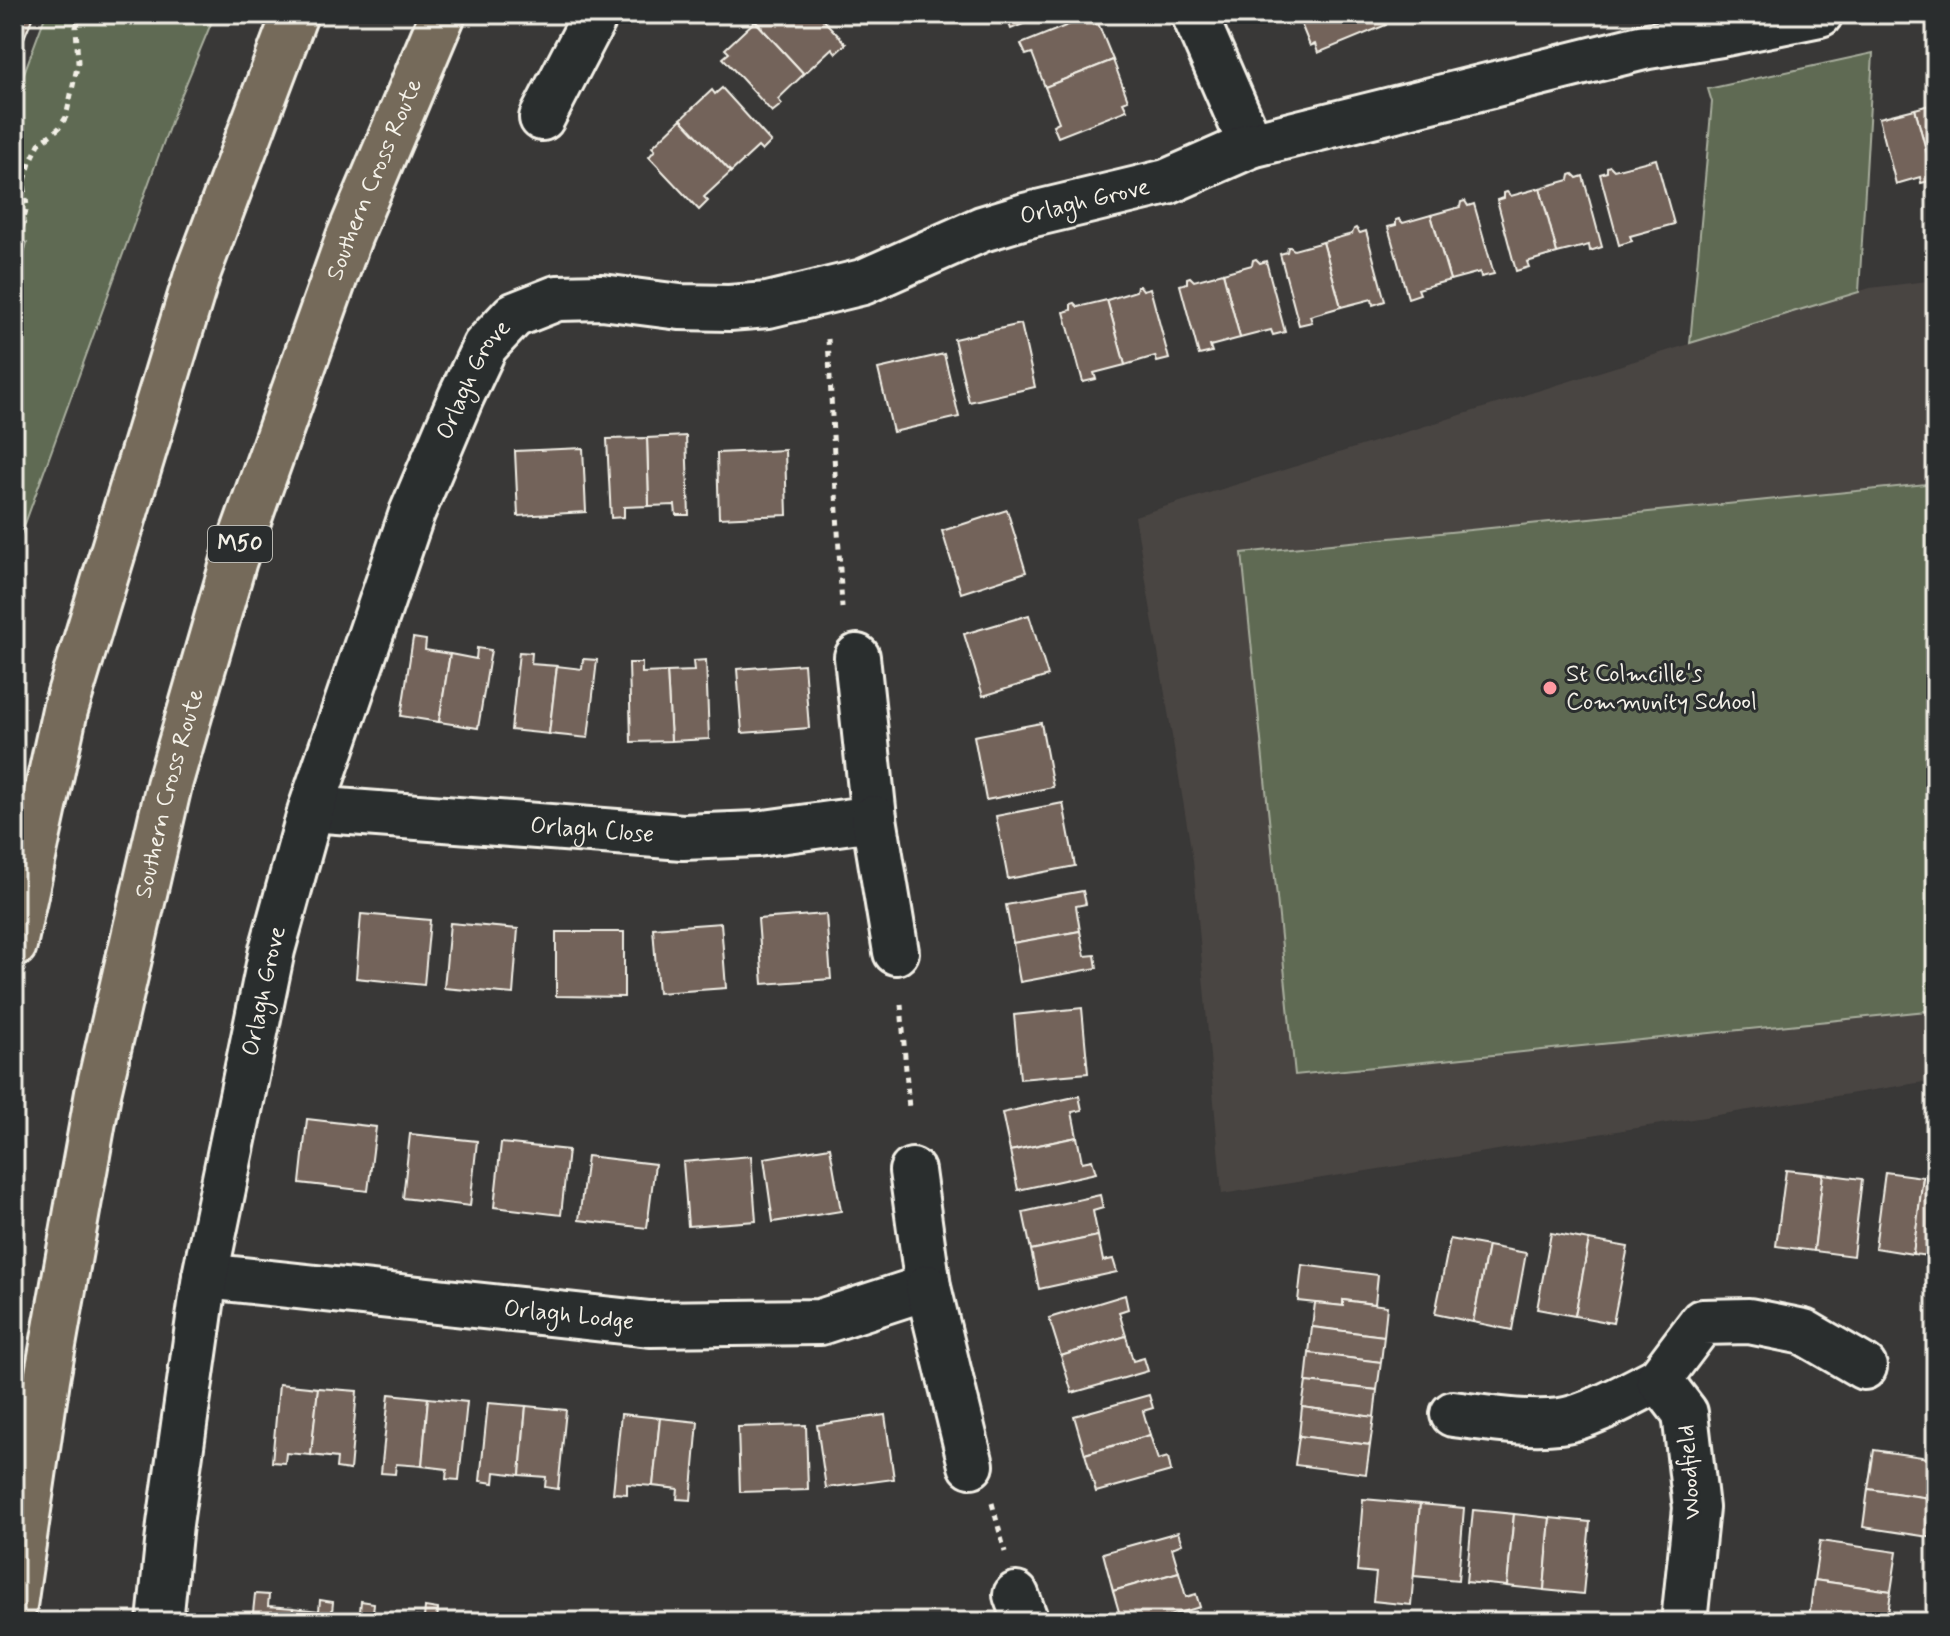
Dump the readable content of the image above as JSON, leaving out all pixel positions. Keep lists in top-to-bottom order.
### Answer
{
  "streets": {
    "highway": ["Southern Cross Route", "M50"],
    "street": [
      "Orlagh Grove",
      "Orlagh Close",
      "Orlagh Lodge",
      "Woodfield"
    ]
  },
  "crossings": [
    ["Orlagh Grove", "Orlagh Close"],
    ["Orlagh Grove", "Orlagh Lodge"]
  ],
  "places": ["St Colmcille's Community School"]
}
